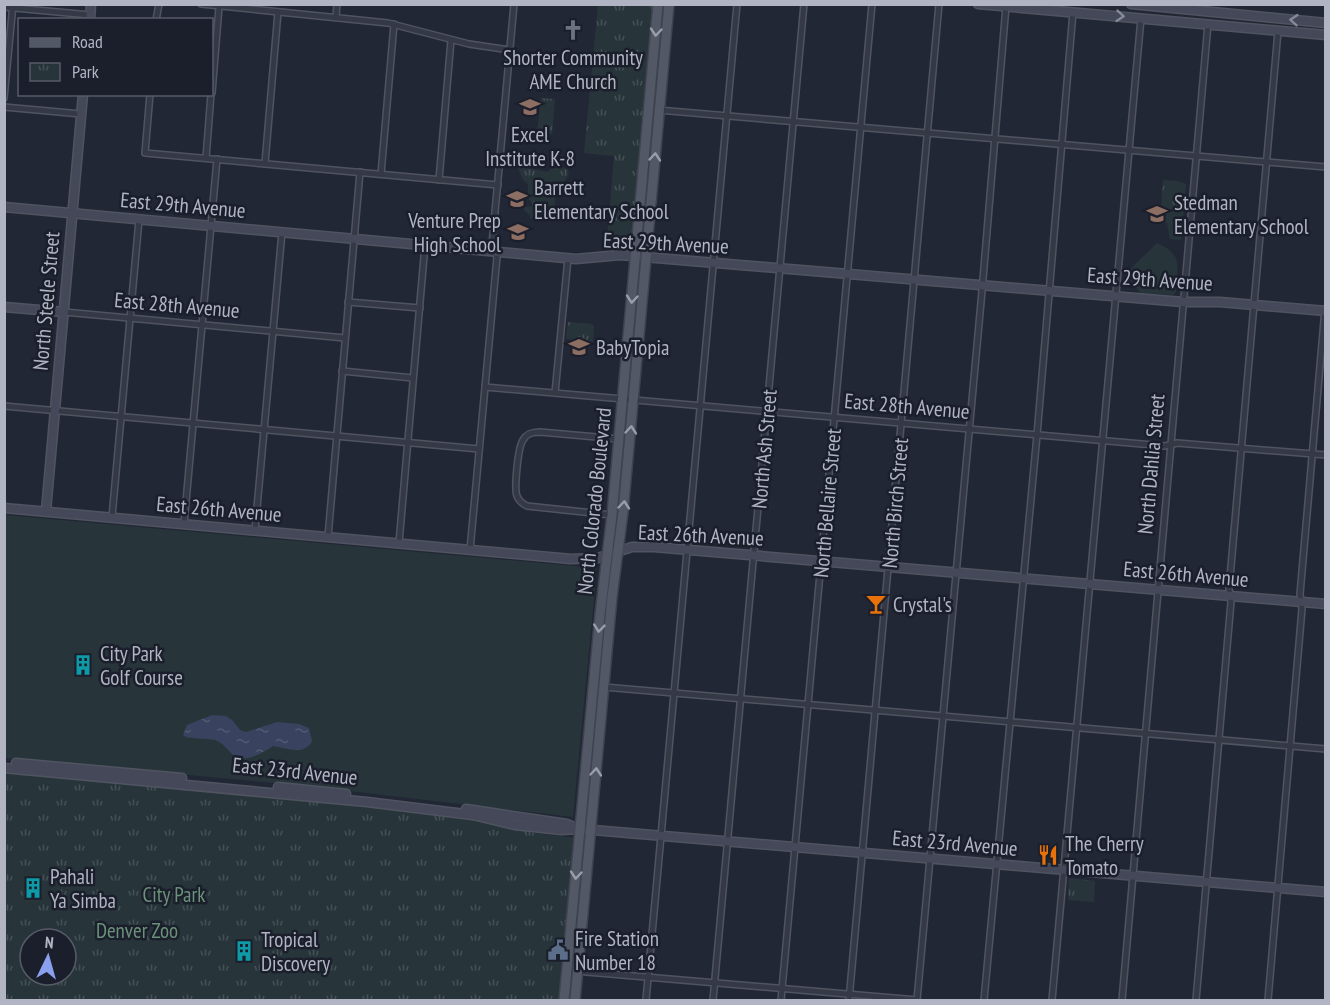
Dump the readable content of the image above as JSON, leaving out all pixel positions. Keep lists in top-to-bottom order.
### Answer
{
  "streets": {
    "main road": ["North Colorado Boulevard"],
    "street": [
      "East 29th Avenue",
      "North Steele Street",
      "East 28th Avenue",
      "North Ash Street",
      "North Dahlia Street",
      "North Bellaire Street",
      "North Birch Street",
      "East 26th Avenue",
      "East 23rd Avenue"
    ]
  },
  "crossings": [
    ["East 29th Avenue", "North Steele Street"],
    ["East 29th Avenue", "North Ash Street"],
    ["East 29th Avenue", "North Dahlia Street"],
    ["East 29th Avenue", "North Colorado Boulevard"],
    ["East 29th Avenue", "North Bellaire Street"],
    ["East 29th Avenue", "North Birch Street"],
    ["North Steele Street", "East 28th Avenue"],
    ["North Steele Street", "East 26th Avenue"],
    ["East 28th Avenue", "North Ash Street"],
    ["East 28th Avenue", "North Dahlia Street"],
    ["East 28th Avenue", "North Colorado Boulevard"],
    ["East 28th Avenue", "North Bellaire Street"],
    ["East 28th Avenue", "North Birch Street"],
    ["North Ash Street", "East 26th Avenue"],
    ["North Ash Street", "East 23rd Avenue"],
    ["North Dahlia Street", "East 26th Avenue"],
    ["North Dahlia Street", "East 23rd Avenue"],
    ["North Colorado Boulevard", "East 26th Avenue"],
    ["North Colorado Boulevard", "East 23rd Avenue"],
    ["North Bellaire Street", "East 26th Avenue"],
    ["North Bellaire Street", "East 23rd Avenue"],
    ["North Birch Street", "East 26th Avenue"],
    ["North Birch Street", "East 23rd Avenue"]
  ],
  "parks": ["City Park", "Denver Zoo"],
  "places": {
    "church": ["Shorter Community AME Church"],
    "school or university": [
      "Excel Institute K-8",
      "Barrett Elementary School",
      "Stedman Elementary School",
      "Venture Prep High School",
      "BabyTopia"
    ],
    "bar": ["Crystal's"],
    "building": ["City Park Golf Course", "Pahali Ya Simba", "Tropical Discovery"],
    "restaurant": ["The Cherry Tomato"],
    "public building": ["Fire Station Number 18"]
  },
  "legend": ["Road", "Park"],
  "north": "top"
}
